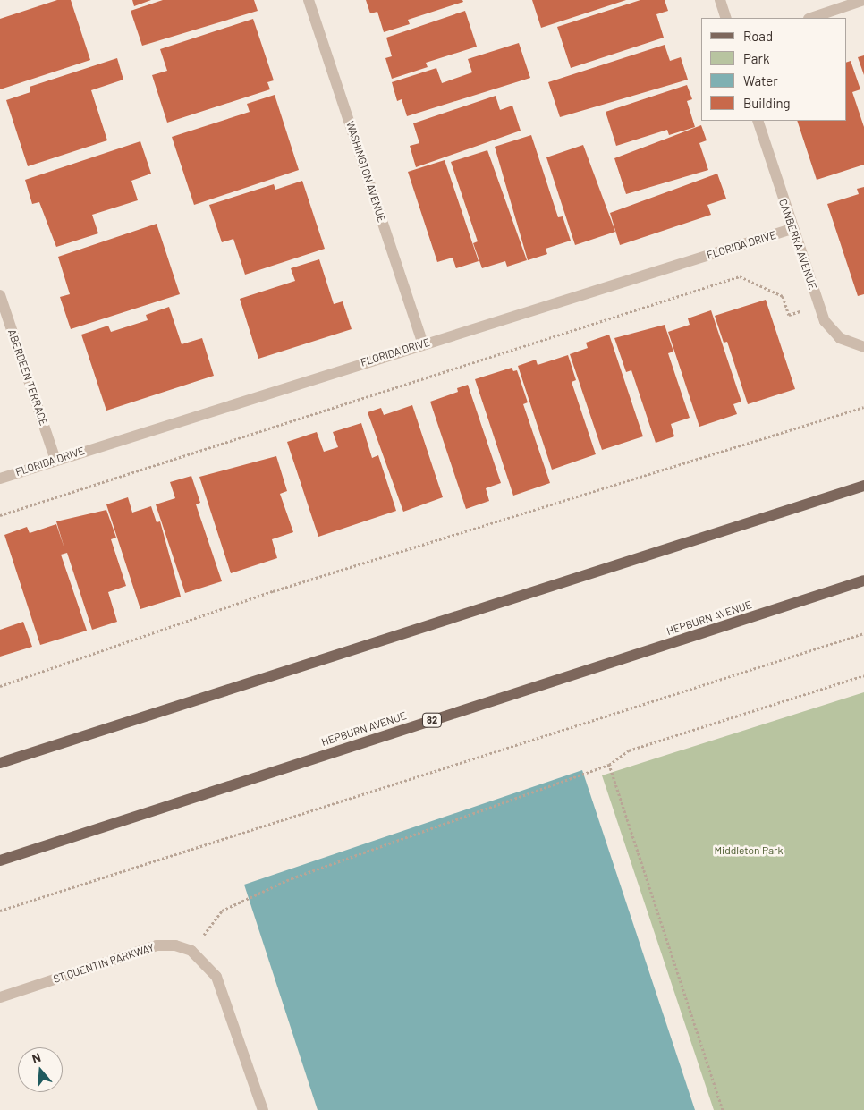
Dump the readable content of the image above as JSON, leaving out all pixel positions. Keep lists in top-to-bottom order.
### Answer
{
  "streets": {
    "main road": ["HEPBURN AVENUE", "82"],
    "street": [
      "WASHINGTON AVENUE",
      "CANBERRA AVENUE",
      "FLORIDA DRIVE",
      "ABERDEEN TERRACE",
      "ST QUENTIN PARKWAY"
    ]
  },
  "crossings": [
    ["WASHINGTON AVENUE", "FLORIDA DRIVE"],
    ["CANBERRA AVENUE", "FLORIDA DRIVE"],
    ["FLORIDA DRIVE", "ABERDEEN TERRACE"]
  ],
  "parks": ["Middleton Park"],
  "legend": [
    "Road",
    "Park",
    "Water",
    "Building"
  ],
  "north": "top"
}
